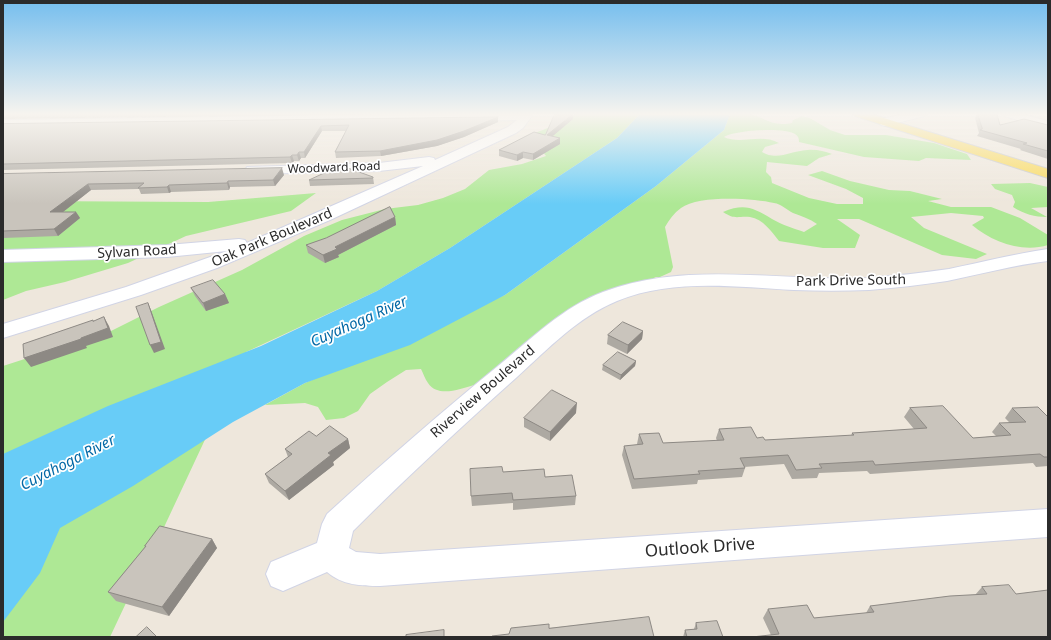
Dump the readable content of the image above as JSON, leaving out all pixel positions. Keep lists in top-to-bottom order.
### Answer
{
  "streets": {
    "street": [
      "Woodward Road",
      "Oak Park Boulevard",
      "Sylvan Road",
      "Park Drive South",
      "Riverview Boulevard",
      "Outlook Drive"
    ]
  },
  "crossings": [
    ["Woodward Road", "Oak Park Boulevard"],
    ["Oak Park Boulevard", "Sylvan Road"],
    ["Park Drive South", "Riverview Boulevard"],
    ["Riverview Boulevard", "Outlook Drive"]
  ],
  "water": ["Cuyahoga River"]
}
